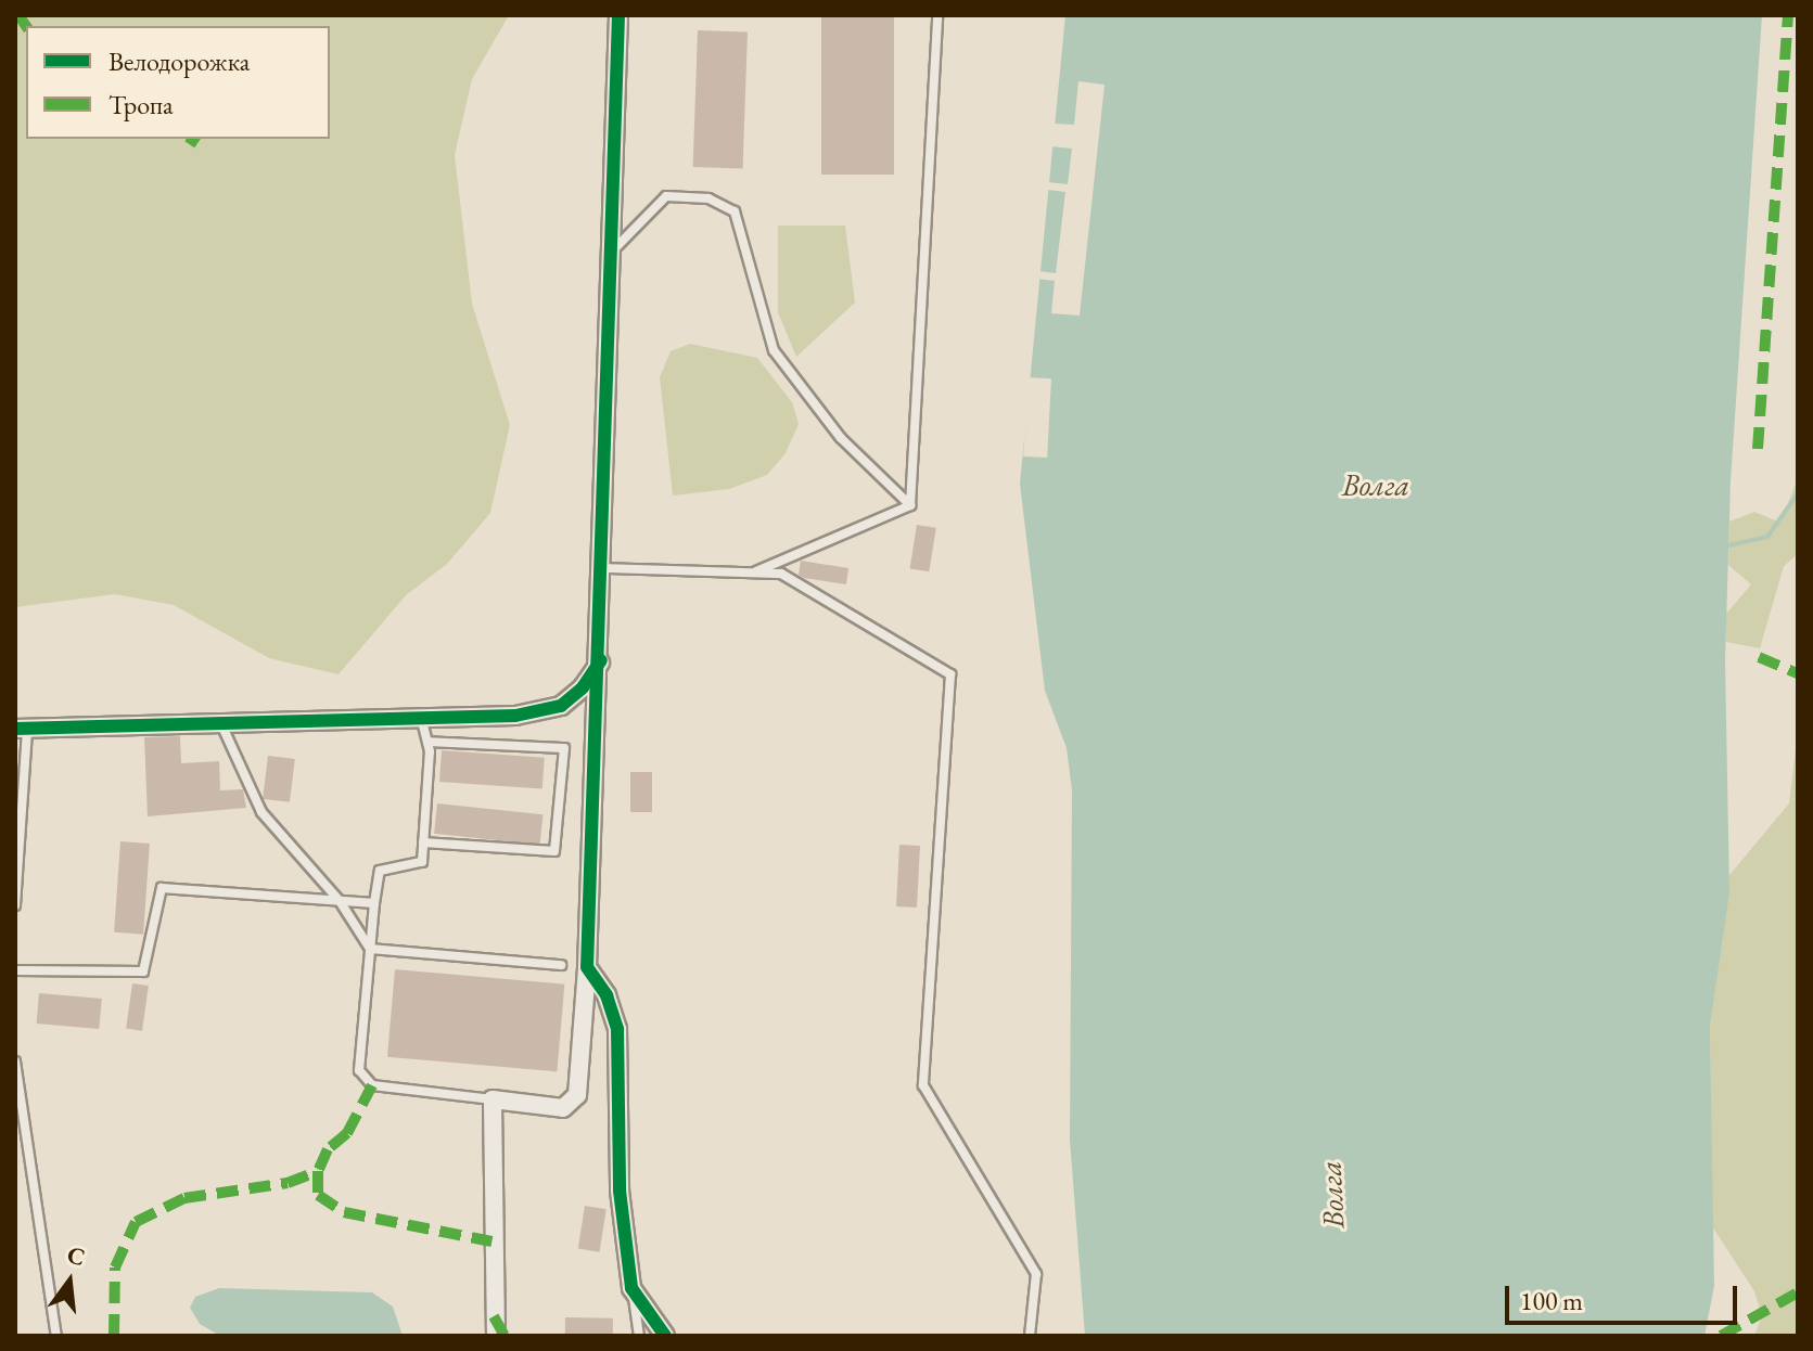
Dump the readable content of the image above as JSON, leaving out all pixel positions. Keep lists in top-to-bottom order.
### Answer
{
  "water": ["Волга"],
  "legend": ["Велодорожка", "Тропа"],
  "scale_bar": "100 m",
  "north": "top"
}
